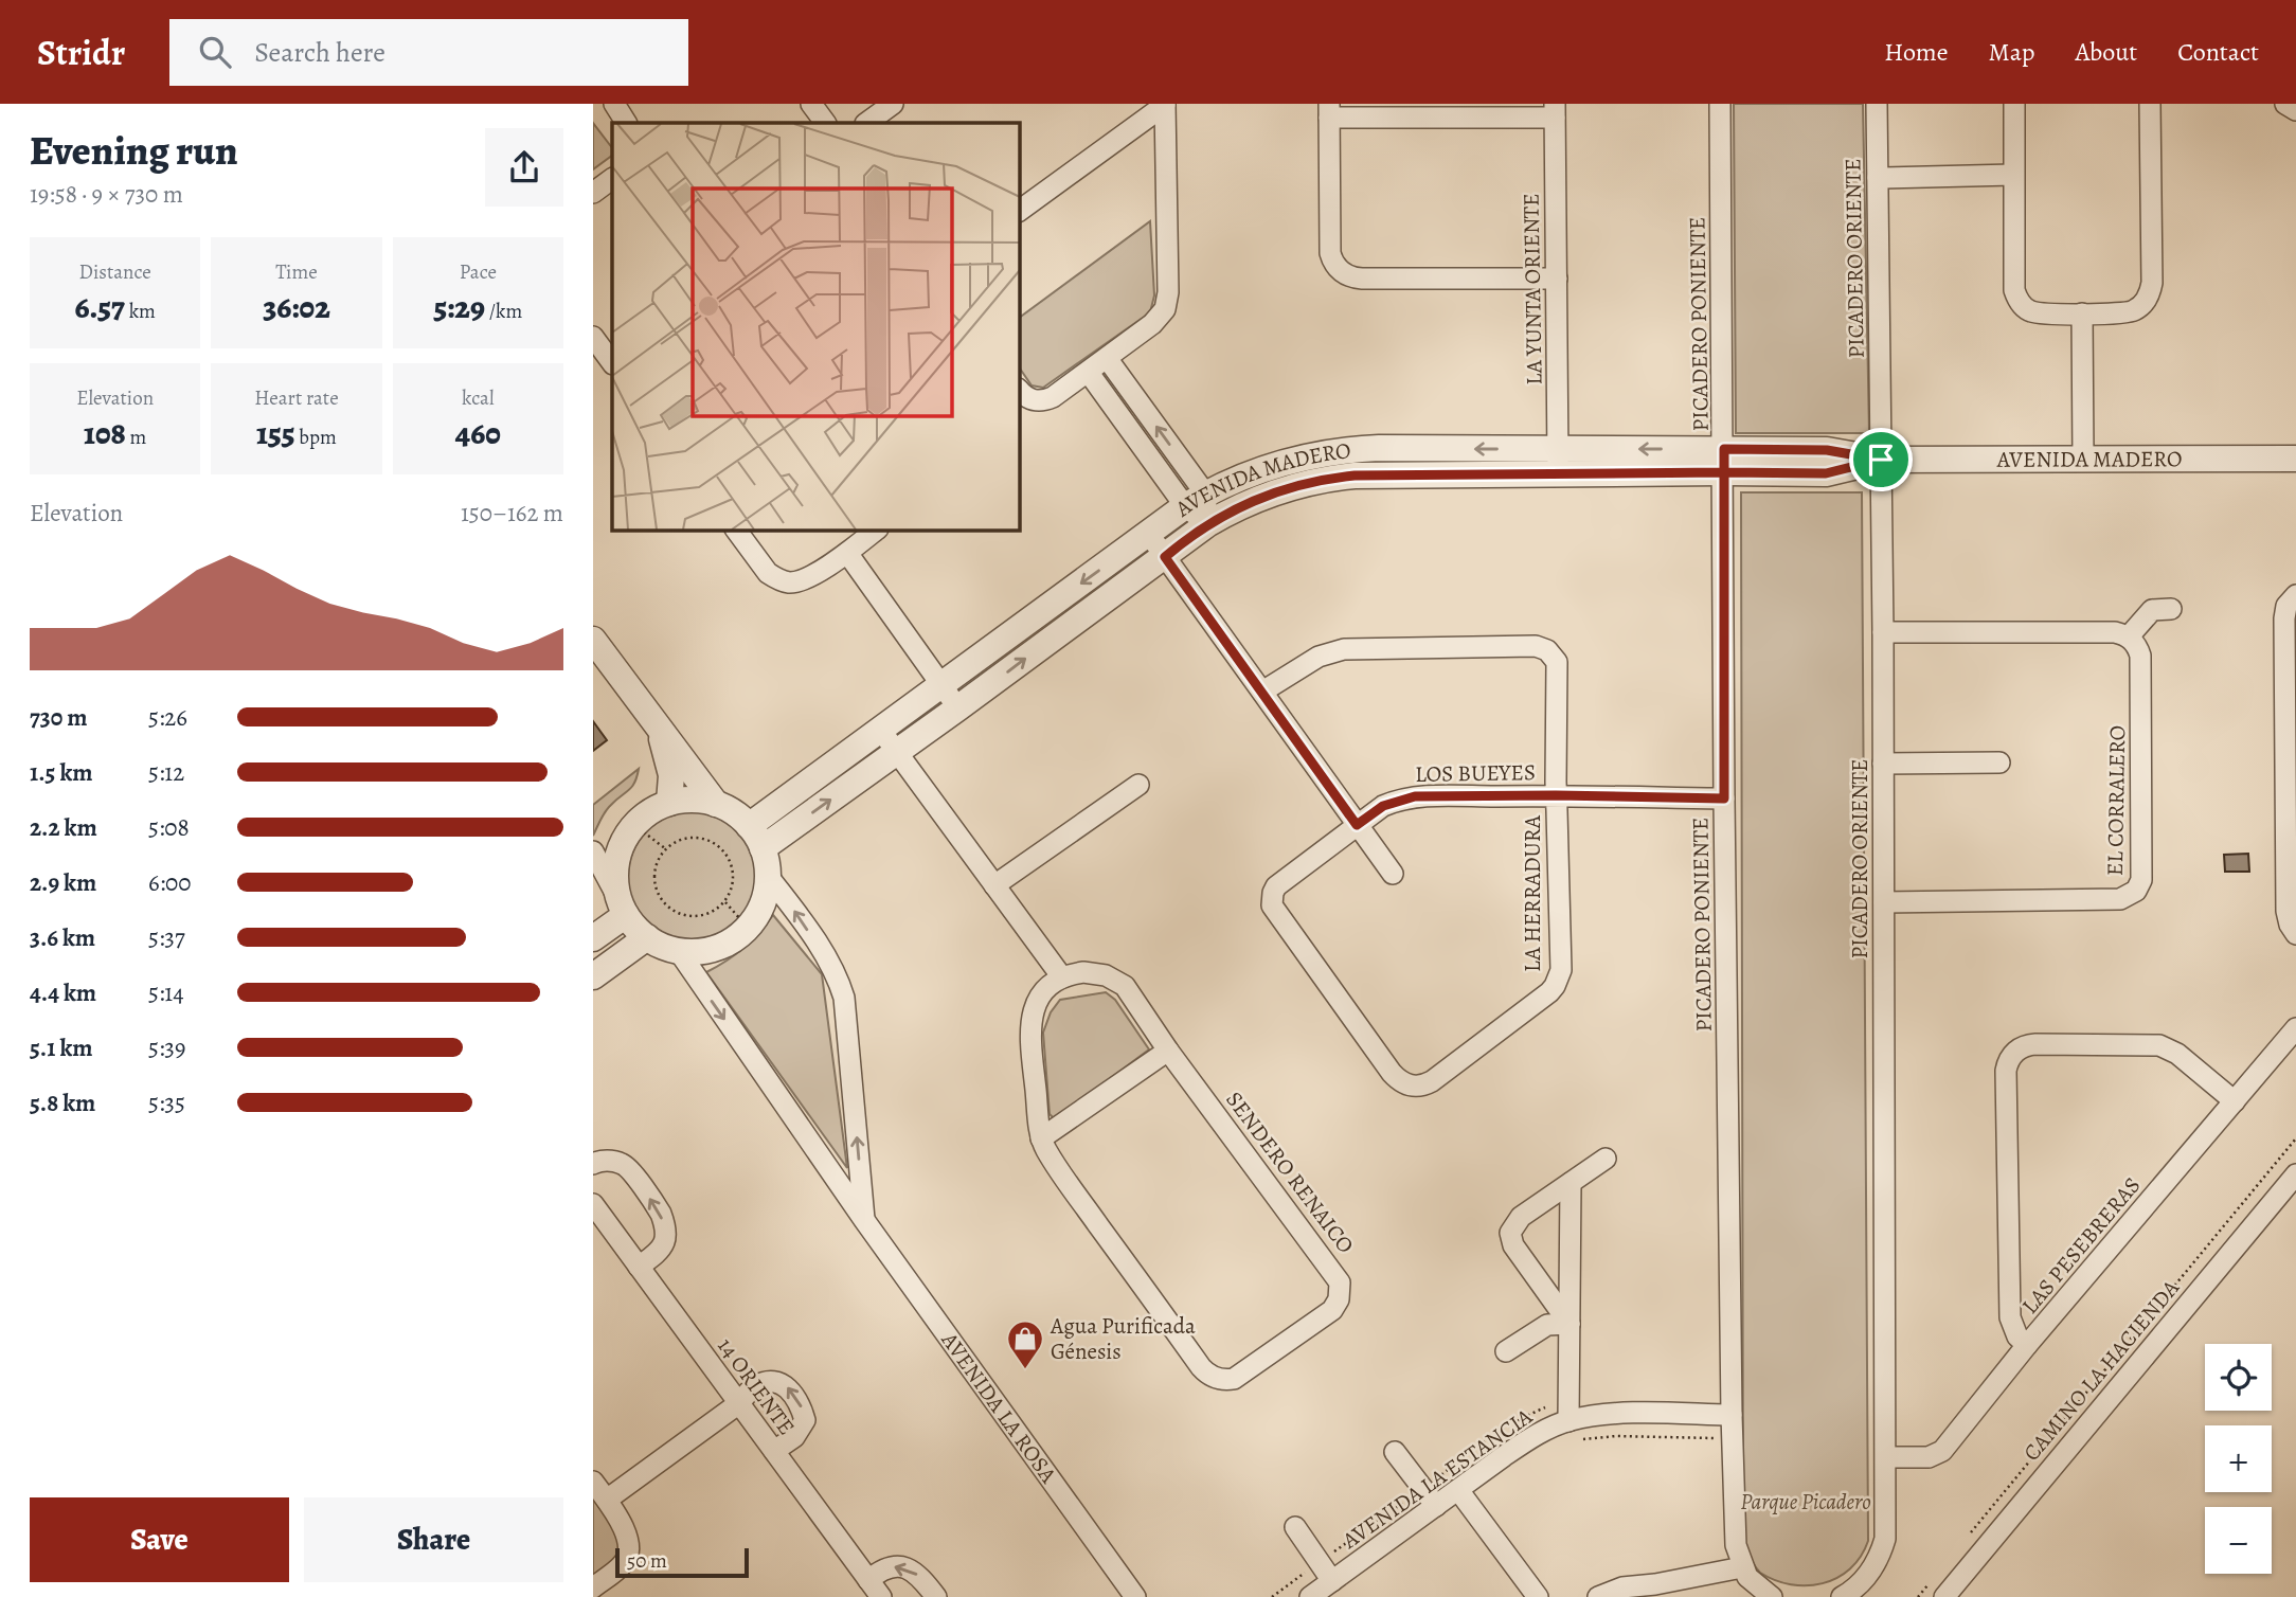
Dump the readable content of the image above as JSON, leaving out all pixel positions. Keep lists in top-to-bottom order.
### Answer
{
  "streets": {
    "street": [
      "PICADERO ORIENTE",
      "LA YUNTA ORIENTE",
      "PICADERO PONIENTE",
      "AVENIDA MADERO",
      "LOS BUEYES",
      "EL CORRALERO",
      "LA HERRADURA",
      "SENDERO RENAICO",
      "LAS PESEBRERAS",
      "CAMINO LA HACIENDA",
      "14 ORIENTE",
      "AVENIDA LA ROSA",
      "AVENIDA LA ESTANCIA"
    ]
  },
  "crossings": [
    ["PICADERO ORIENTE", "AVENIDA MADERO"],
    ["PICADERO ORIENTE", "EL CORRALERO"],
    ["PICADERO ORIENTE", "LAS PESEBRERAS"],
    ["LA YUNTA ORIENTE", "AVENIDA MADERO"],
    ["PICADERO PONIENTE", "AVENIDA MADERO"],
    ["PICADERO PONIENTE", "LOS BUEYES"],
    ["PICADERO PONIENTE", "AVENIDA LA ESTANCIA"],
    ["LOS BUEYES", "LA HERRADURA"]
  ],
  "parks": ["Parque Picadero"],
  "places": {
    "shop": ["Agua Purificada Génesis"]
  },
  "scale_bar": "50 m",
  "page": {
    "header": "Stridr",
    "search": "Search here",
    "nav": [
      "Home",
      "Map",
      "About",
      "Contact"
    ],
    "heading": ["Evening run", "19:58 · 9 × 730 m"],
    "stats": [
      ["Distance", "6.57 km"],
      ["Time", "36:02"],
      ["Pace", "5:29 /km"],
      ["Elevation", "108 m"],
      ["Heart rate", "155 bpm"],
      ["kcal", "460"]
    ],
    "chart": ["Elevation", "150–162 m"],
    "list": [
      {
        "name": "730 m",
        "note": "5:26"
      },
      {
        "name": "1.5 km",
        "note": "5:12"
      },
      {
        "name": "2.2 km",
        "note": "5:08"
      },
      {
        "name": "2.9 km",
        "note": "6:00"
      },
      {
        "name": "3.6 km",
        "note": "5:37"
      },
      {
        "name": "4.4 km",
        "note": "5:14"
      },
      {
        "name": "5.1 km",
        "note": "5:39"
      },
      {
        "name": "5.8 km",
        "note": "5:35"
      }
    ],
    "map_buttons": ["+", "−"],
    "buttons": ["Save", "Share"],
    "scale": "50 m"
  }
}
